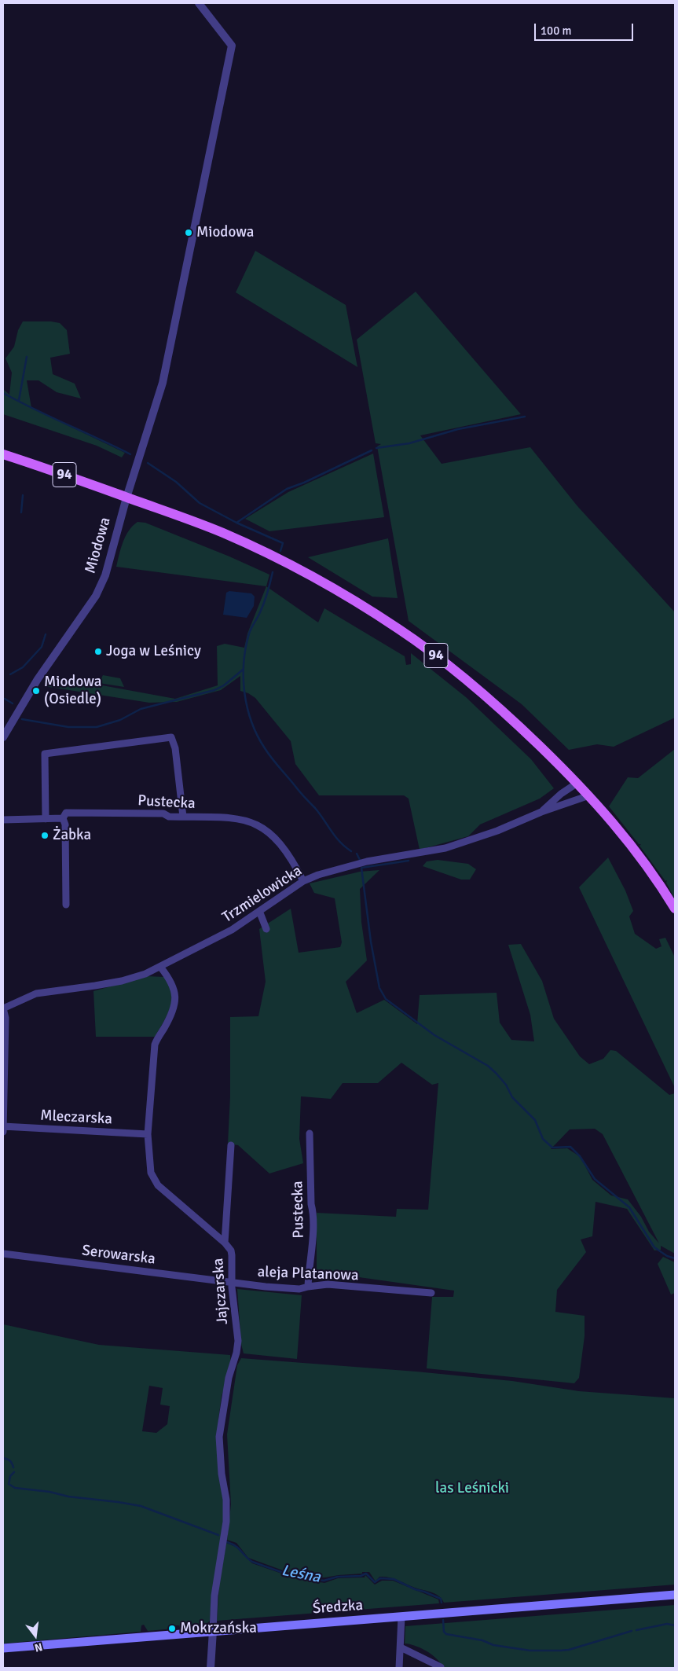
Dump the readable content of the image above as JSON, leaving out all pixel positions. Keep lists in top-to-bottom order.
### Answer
{
  "streets": {
    "main road": ["94", "Średzka"],
    "street": [
      "Miodowa",
      "Pustecka",
      "Trzmielowicka",
      "Mleczarska",
      "Serowarska",
      "aleja Platanowa",
      "Jajczarska"
    ]
  },
  "crossings": [
    ["94", "Miodowa"],
    ["94", "Trzmielowicka"],
    ["Pustecka", "Trzmielowicka"],
    ["Pustecka", "aleja Platanowa"],
    ["Trzmielowicka", "Jajczarska"],
    ["Mleczarska", "Jajczarska"],
    ["Serowarska", "aleja Platanowa"],
    ["Serowarska", "Jajczarska"],
    ["aleja Platanowa", "Jajczarska"],
    ["Jajczarska", "Średzka"]
  ],
  "water": ["Leśna"],
  "parks": ["las Leśnicki"],
  "places": [
    "Miodowa",
    "Joga w Leśnicy",
    "Miodowa (Osiedle)",
    "Żabka",
    "Mokrzańska"
  ],
  "scale_bar": "100 m",
  "north": "bottom"
}
